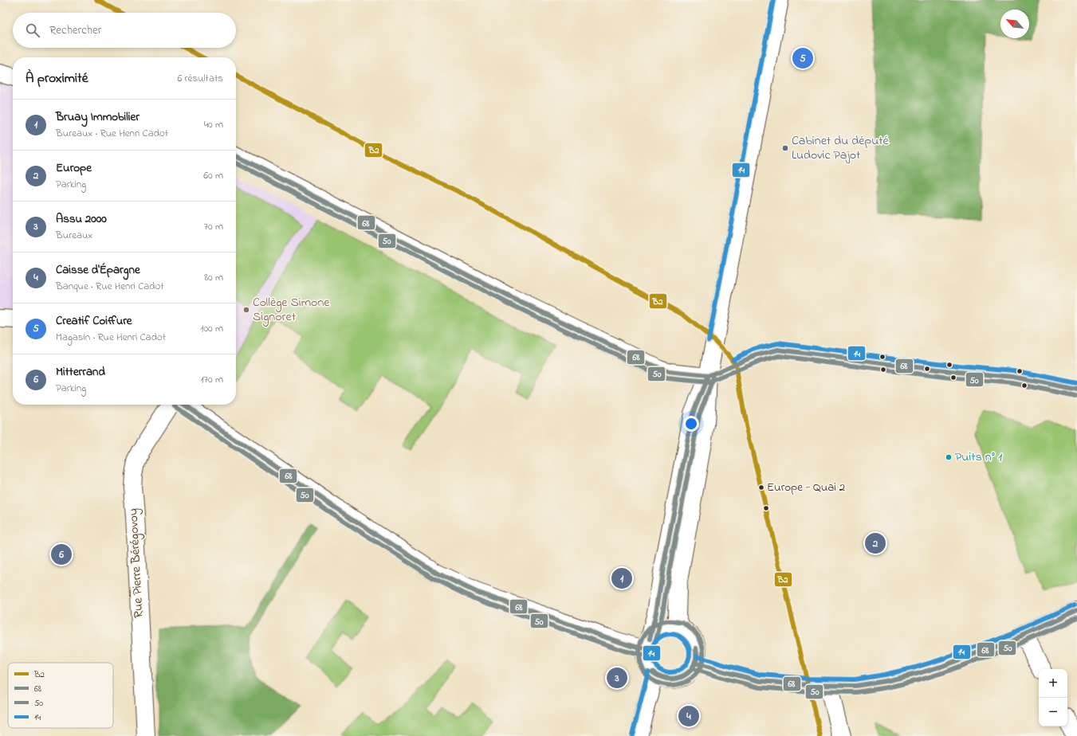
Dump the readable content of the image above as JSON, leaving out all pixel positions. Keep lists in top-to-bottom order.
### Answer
{
  "streets": {
    "main road": ["Rue Pierre Bérégovoy"]
  },
  "places": [
    "Cabinet du député Ludovic Pajot",
    "Collège Simone Signoret",
    "Puits n° 1",
    "Europe - Quai 2"
  ],
  "lines": [
    "transit line B2",
    "transit line 14",
    "transit line 68",
    "transit line 50"
  ],
  "legend": [
    "B2",
    "68",
    "50",
    "14"
  ],
  "north": "top left",
  "page": {
    "search": "Rechercher",
    "pins": [
      "5",
      "2",
      "6",
      "1",
      "3",
      "4"
    ],
    "heading": ["À proximité", "6 résultats"],
    "list": [
      {
        "mark": "1",
        "name": "Bruay Immobilier",
        "note": "Bureaux · Rue Henri Cadot",
        "value": "40 m"
      },
      {
        "mark": "2",
        "name": "Europe",
        "note": "Parking",
        "value": "60 m"
      },
      {
        "mark": "3",
        "name": "Assu 2000",
        "note": "Bureaux",
        "value": "70 m"
      },
      {
        "mark": "4",
        "name": "Caisse d'Épargne",
        "note": "Banque · Rue Henri Cadot",
        "value": "80 m"
      },
      {
        "mark": "5",
        "name": "Creatif Coiffure",
        "note": "Magasin · Rue Henri Cadot",
        "value": "100 m"
      },
      {
        "mark": "6",
        "name": "Mitterrand",
        "note": "Parking",
        "value": "170 m"
      }
    ],
    "map_buttons": ["+", "−"]
  }
}
